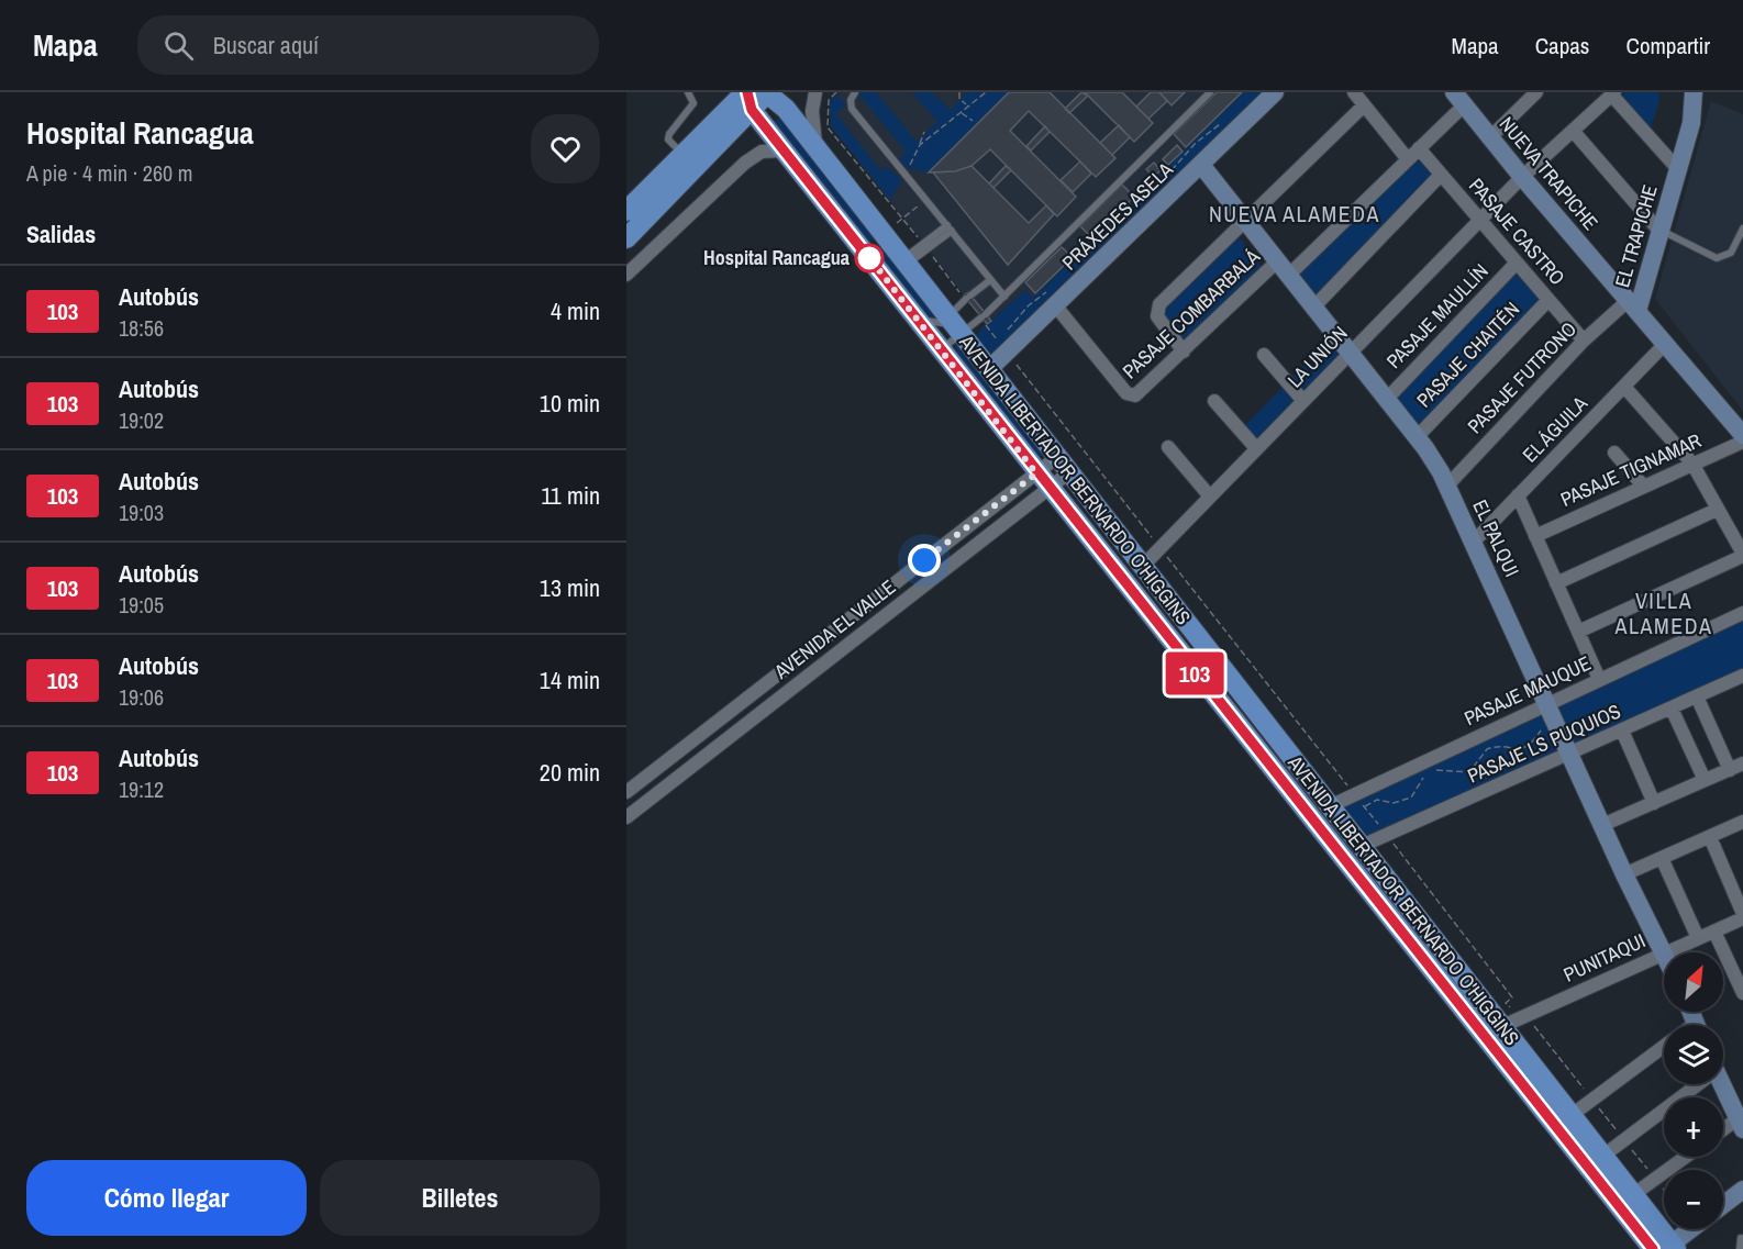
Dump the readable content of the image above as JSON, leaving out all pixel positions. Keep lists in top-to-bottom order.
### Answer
{
  "streets": {
    "main road": ["AVENIDA LIBERTADOR BERNARDO O'HIGGINS"],
    "street": [
      "NUEVA TRAPICHE",
      "PRÁXEDES ASELA",
      "PASAJE CASTRO",
      "EL TRAPICHE",
      "PASAJE COMBARBALÁ",
      "PASAJE MAULLÍN",
      "PASAJE CHAITÉN",
      "LA UNIÓN",
      "PASAJE FUTRONO",
      "EL ÁGUILA",
      "PASAJE TIGNAMAR",
      "EL PALQUI",
      "AVENIDA EL VALLE",
      "PASAJE MAUQUE",
      "PASAJE LS PUQUIOS",
      "PUNITAQUI"
    ]
  },
  "crossings": [
    ["NUEVA TRAPICHE", "EL TRAPICHE"],
    ["NUEVA TRAPICHE", "LA UNIÓN"],
    ["NUEVA TRAPICHE", "PASAJE FUTRONO"],
    ["PRÁXEDES ASELA", "PASAJE COMBARBALÁ"],
    ["PRÁXEDES ASELA", "AVENIDA LIBERTADOR BERNARDO O'HIGGINS"],
    ["PRÁXEDES ASELA", "EL PALQUI"],
    ["PASAJE CASTRO", "PASAJE MAULLÍN"],
    ["PASAJE CASTRO", "PASAJE CHAITÉN"],
    ["PASAJE CASTRO", "LA UNIÓN"],
    ["PASAJE CASTRO", "PASAJE FUTRONO"],
    ["EL TRAPICHE", "PASAJE FUTRONO"],
    ["EL TRAPICHE", "EL ÁGUILA"],
    ["PASAJE COMBARBALÁ", "EL PALQUI"],
    ["PASAJE MAULLÍN", "EL PALQUI"],
    ["PASAJE CHAITÉN", "EL PALQUI"],
    ["LA UNIÓN", "AVENIDA LIBERTADOR BERNARDO O'HIGGINS"],
    ["LA UNIÓN", "EL PALQUI"],
    ["PASAJE FUTRONO", "EL PALQUI"],
    ["EL ÁGUILA", "EL PALQUI"],
    ["AVENIDA LIBERTADOR BERNARDO O'HIGGINS", "AVENIDA EL VALLE"],
    ["AVENIDA LIBERTADOR BERNARDO O'HIGGINS", "PASAJE MAUQUE"],
    ["AVENIDA LIBERTADOR BERNARDO O'HIGGINS", "PASAJE LS PUQUIOS"],
    ["AVENIDA LIBERTADOR BERNARDO O'HIGGINS", "PUNITAQUI"],
    ["EL PALQUI", "PASAJE MAUQUE"],
    ["EL PALQUI", "PASAJE LS PUQUIOS"],
    ["EL PALQUI", "PUNITAQUI"]
  ],
  "districts": ["NUEVA ALAMEDA", "VILLA ALAMEDA"],
  "places": ["Hospital Rancagua"],
  "lines": ["bus line 103"],
  "north": "top right",
  "page": {
    "header": "Mapa",
    "search": "Buscar aquí",
    "nav": ["Mapa", "Capas", "Compartir"],
    "heading": [
      ["Hospital Rancagua", "A pie · 4 min · 260 m"],
      "Salidas"
    ],
    "on_map": "103",
    "list": [
      {
        "mark": "103",
        "name": "Autobús",
        "note": "18:56",
        "value": "4 min"
      },
      {
        "mark": "103",
        "name": "Autobús",
        "note": "19:02",
        "value": "10 min"
      },
      {
        "mark": "103",
        "name": "Autobús",
        "note": "19:03",
        "value": "11 min"
      },
      {
        "mark": "103",
        "name": "Autobús",
        "note": "19:05",
        "value": "13 min"
      },
      {
        "mark": "103",
        "name": "Autobús",
        "note": "19:06",
        "value": "14 min"
      },
      {
        "mark": "103",
        "name": "Autobús",
        "note": "19:12",
        "value": "20 min"
      }
    ],
    "map_buttons": ["+", "−"],
    "buttons": ["Cómo llegar", "Billetes"]
  }
}
